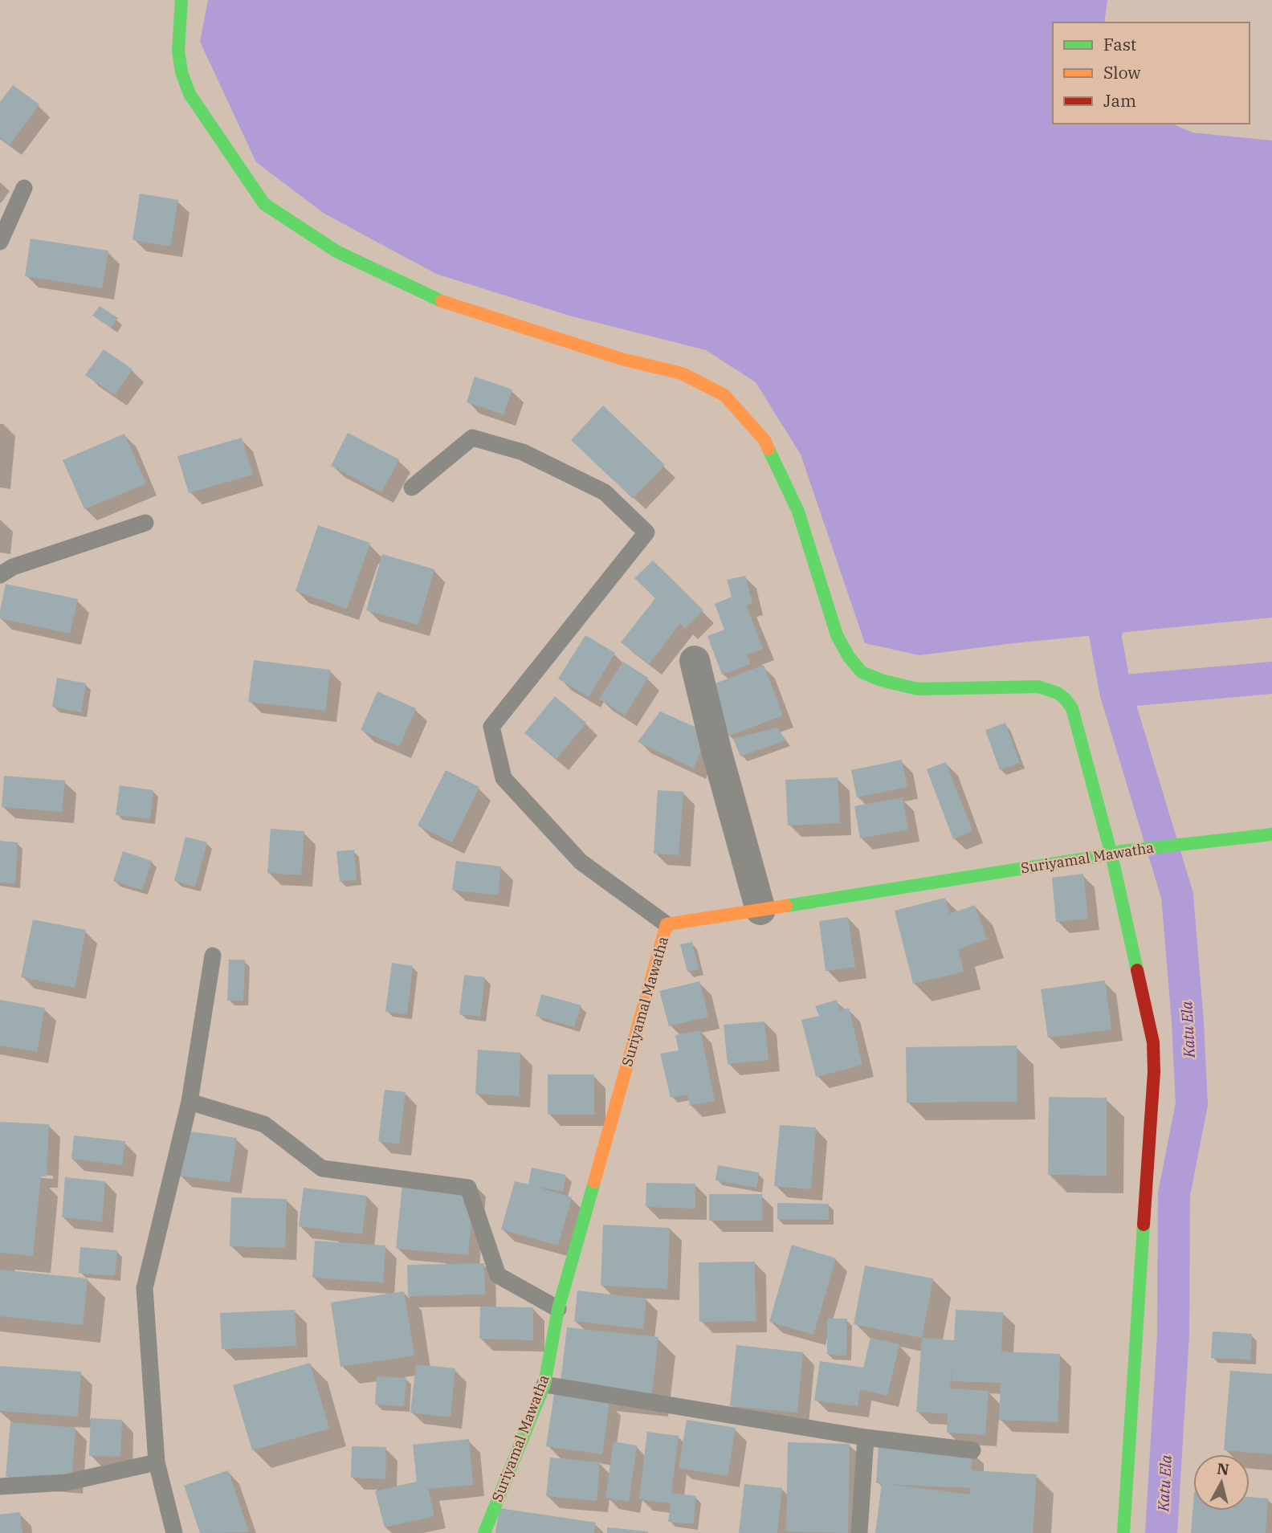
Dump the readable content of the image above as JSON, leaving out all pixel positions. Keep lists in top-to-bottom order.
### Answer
{
  "streets": {
    "street": ["Suriyamal Mawatha"]
  },
  "water": ["Katu Ela"],
  "legend": ["Fast", "Slow", "Jam"],
  "north": "top"
}
